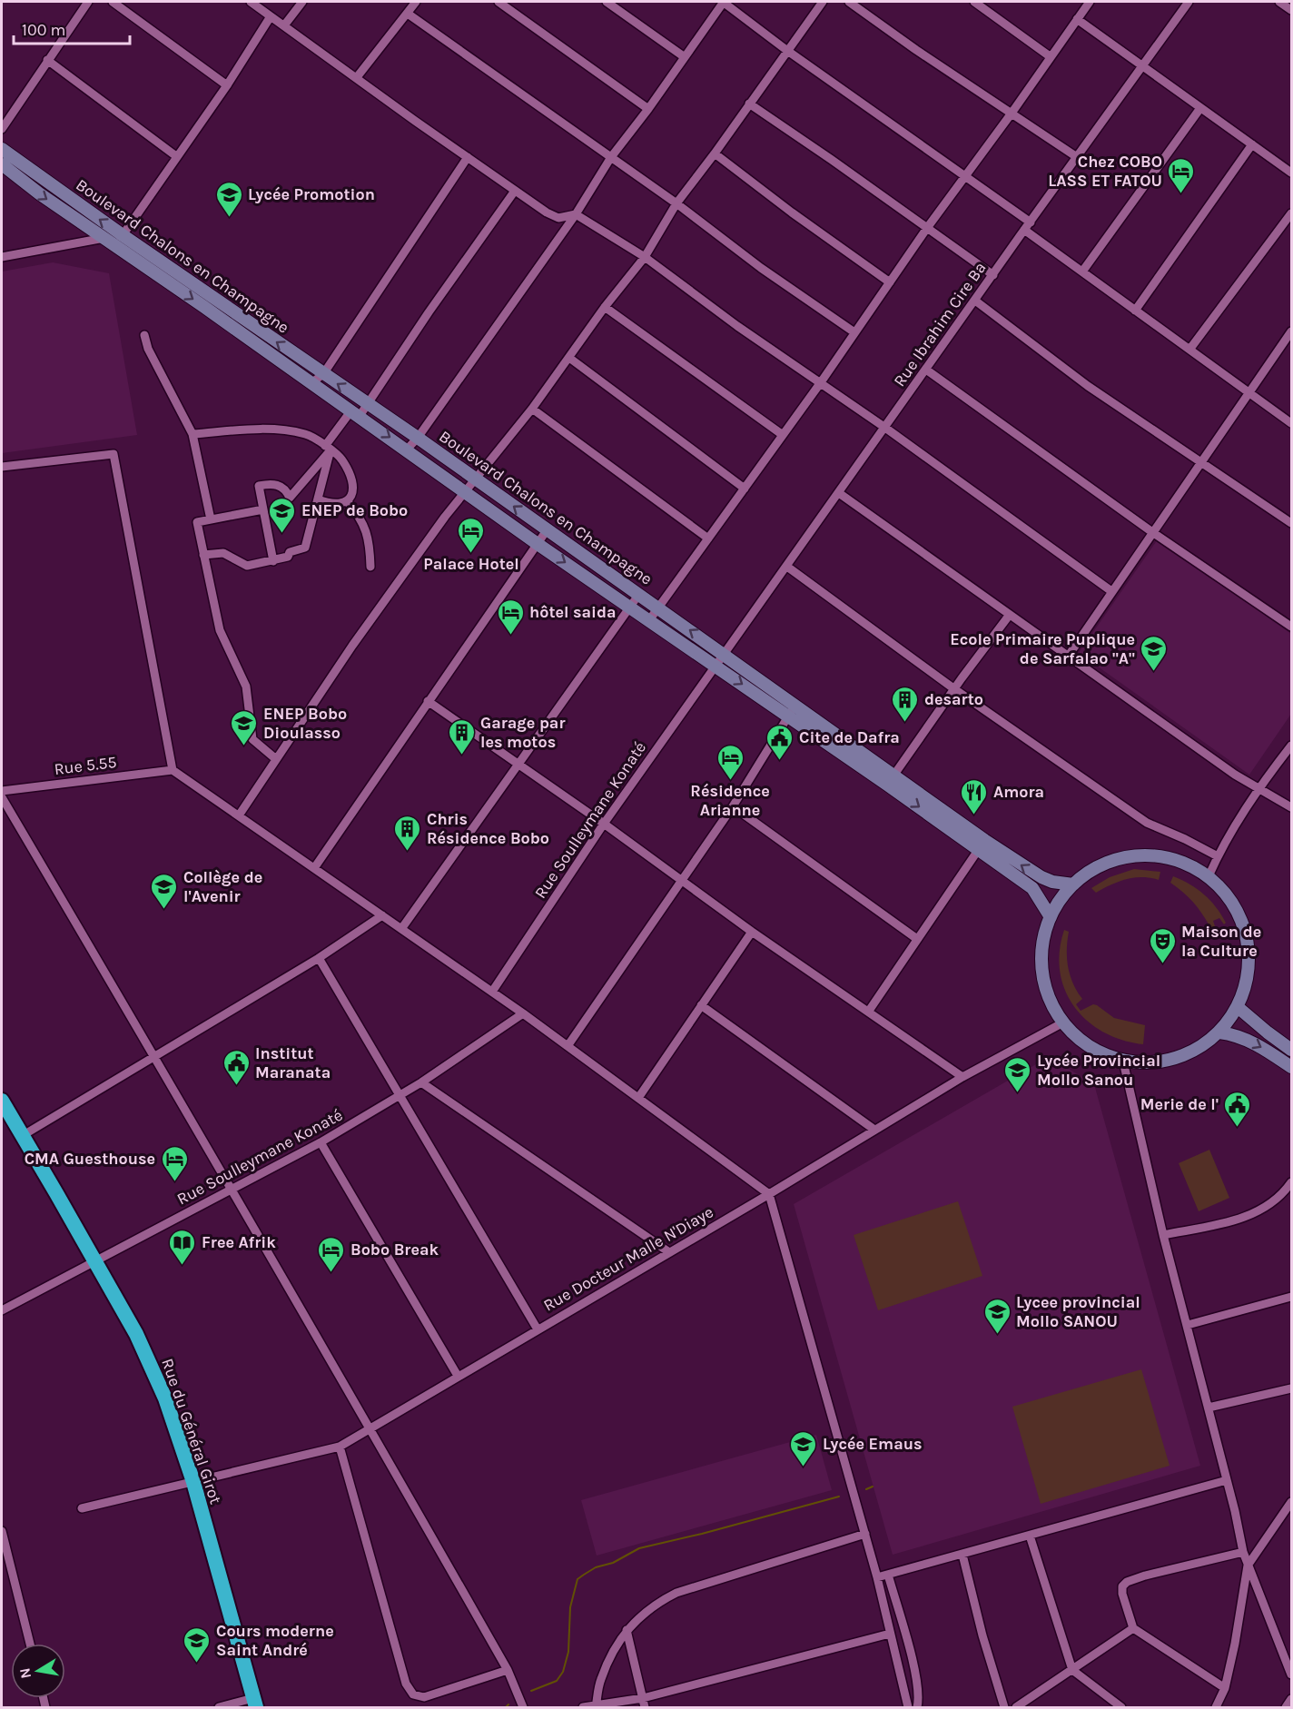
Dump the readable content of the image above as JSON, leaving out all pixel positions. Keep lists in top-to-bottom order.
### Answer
{
  "streets": {
    "highway": ["Rue du Général Girot"],
    "main road": ["Boulevard Chalons en Champagne"],
    "street": [
      "Rue Ibrahim Cire Ba",
      "Rue 5.55",
      "Rue Soulleymane Konaté",
      "Rue Docteur Malle N'Diaye"
    ]
  },
  "crossings": [
    ["Boulevard Chalons en Champagne", "Rue Ibrahim Cire Ba"],
    ["Boulevard Chalons en Champagne", "Rue Soulleymane Konaté"],
    ["Rue Ibrahim Cire Ba", "Rue Soulleymane Konaté"],
    ["Rue Soulleymane Konaté", "Rue du Général Girot"],
    ["Rue Docteur Malle N'Diaye", "Rue du Général Girot"]
  ],
  "places": {
    "hotel": [
      "Chez COBO LASS ET FATOU",
      "Palace Hotel",
      "hôtel saida",
      "Résidence Arianne",
      "CMA Guesthouse",
      "Bobo Break"
    ],
    "school or university": [
      "Lycée Promotion",
      "ENEP de Bobo",
      "Ecole Primaire Puplique de Sarfalao \"A\"",
      "ENEP Bobo Dioulasso",
      "Collège de l'Avenir",
      "Lycée Provincial Mollo Sanou",
      "Lycee provincial Mollo SANOU",
      "Lycée Emaus",
      "Cours moderne Saint André"
    ],
    "building": ["desarto", "Garage par les motos", "Chris Résidence Bobo"],
    "public building": ["Cite de Dafra", "Institut Maranata", "Merie de l'"],
    "restaurant": ["Amora"],
    "theatre": ["Maison de la Culture"],
    "library": ["Free Afrik"]
  },
  "scale_bar": "100 m",
  "north": "left"
}
